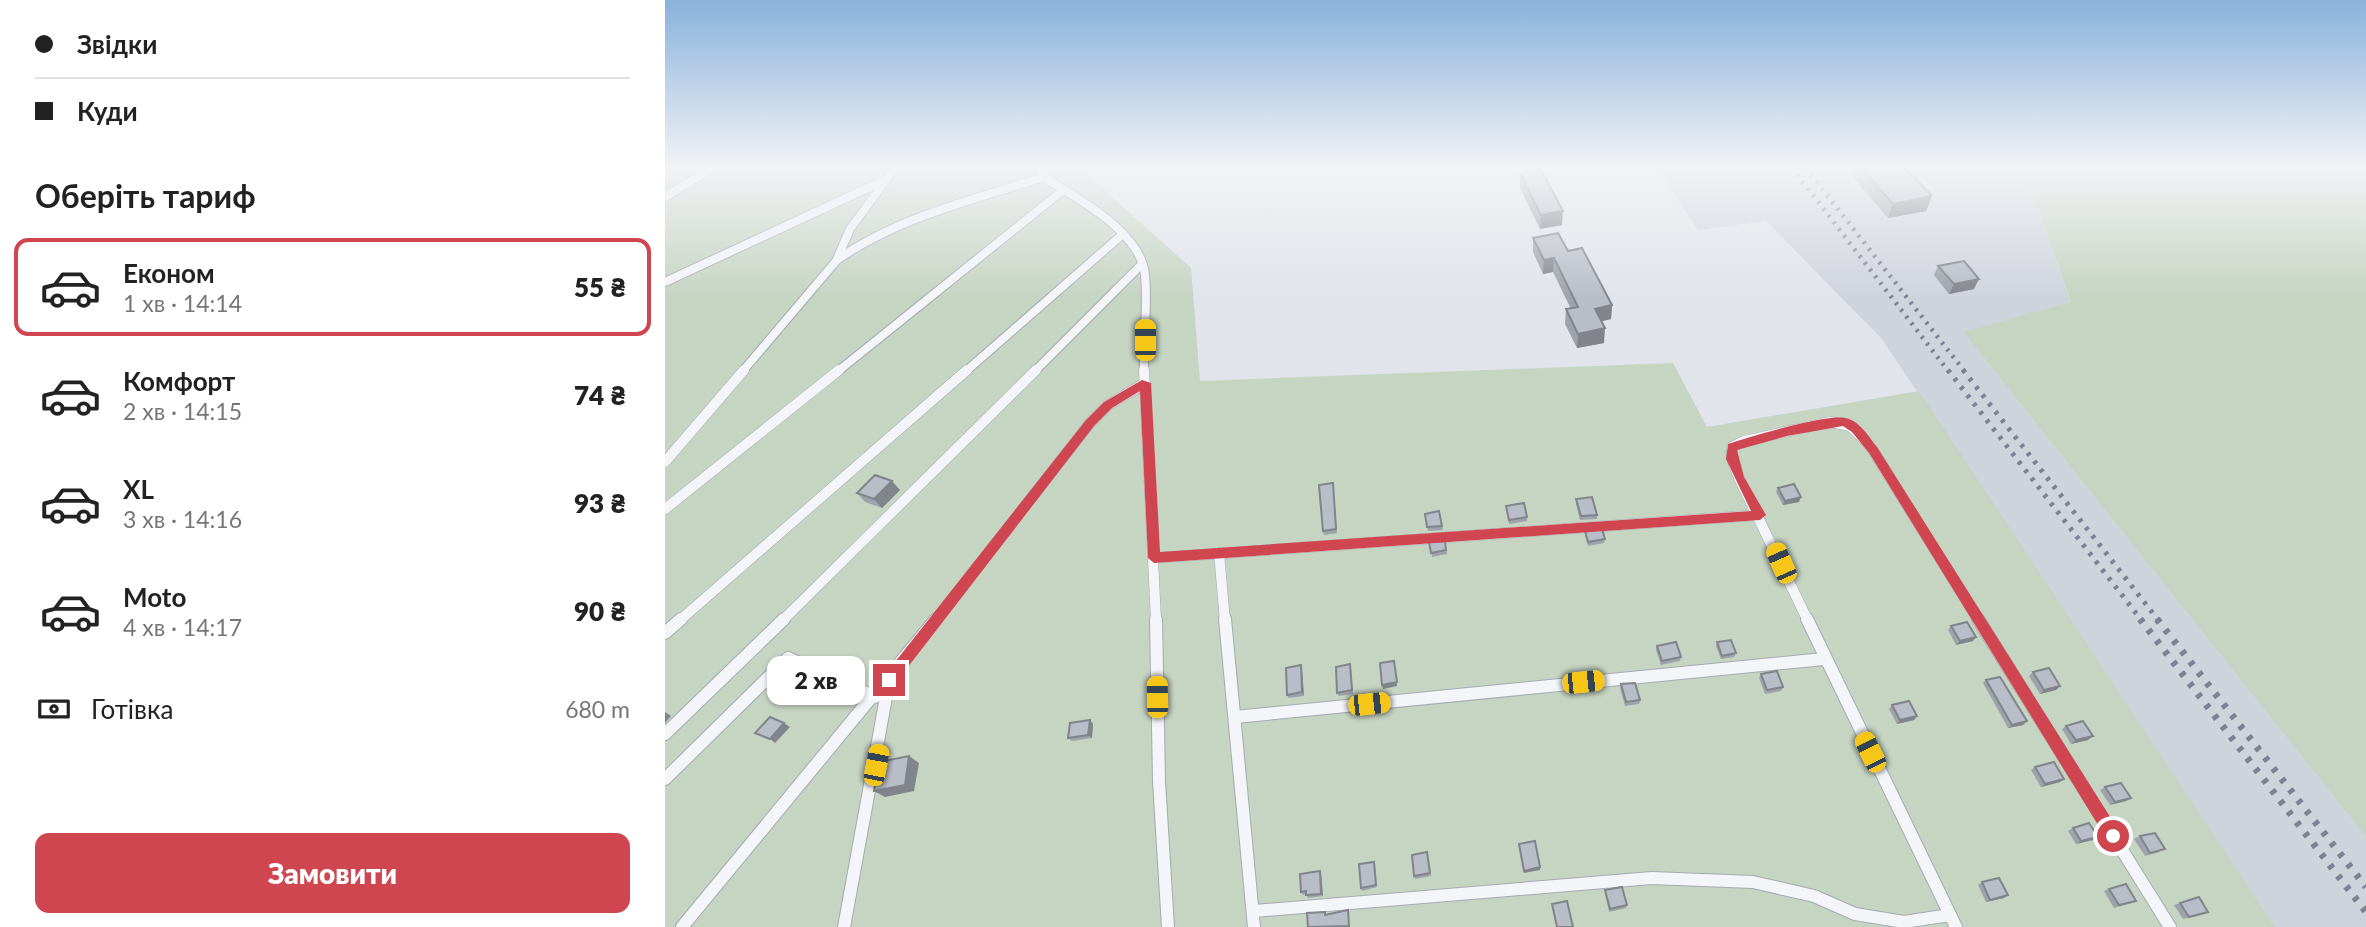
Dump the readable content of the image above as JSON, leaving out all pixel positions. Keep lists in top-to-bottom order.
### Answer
{
  "page": {
    "banner": ["Звідки", "Куди"],
    "heading": "Оберіть тариф",
    "list": [
      {
        "name": "Економ",
        "note": "1 хв · 14:14",
        "value": "55 ₴"
      },
      {
        "name": "Комфорт",
        "note": "2 хв · 14:15",
        "value": "74 ₴"
      },
      {
        "name": "XL",
        "note": "3 хв · 14:16",
        "value": "93 ₴"
      },
      {
        "name": "Moto",
        "note": "4 хв · 14:17",
        "value": "90 ₴"
      }
    ],
    "bubble": "2 хв",
    "pay": ["Готівка", "680 m"],
    "buttons": "Замовити"
  }
}
